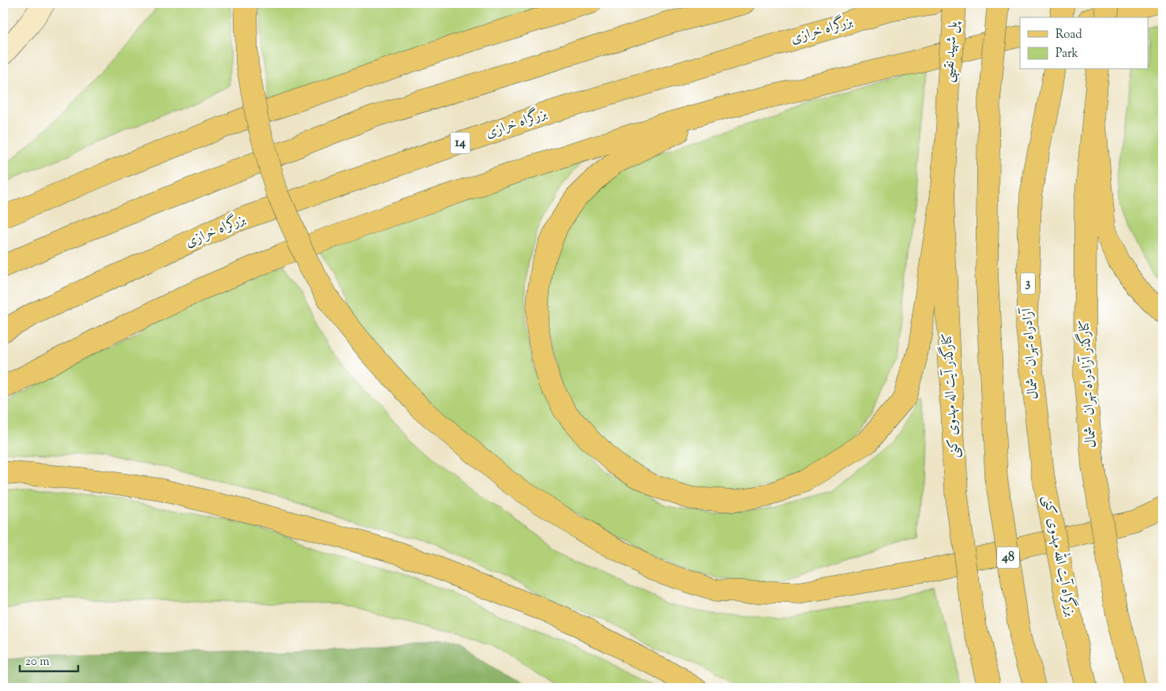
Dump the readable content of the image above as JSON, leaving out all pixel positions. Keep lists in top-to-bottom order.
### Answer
{
  "streets": {
    "main road": [
      "بزرگراه خرازی",
      "پل شهید نقیبی",
      "14",
      "3",
      "آزادراه تهران - شمال",
      "کنارگذر آزادراه تهران - شمال",
      "کنارگذر آیت اله مهدوی کنی",
      "بزرگراه آیت الله مهدوی کنی",
      "48"
    ]
  },
  "crossings": [
    ["پل شهید نقیبی", "کنارگذر آیت اله مهدوی کنی"],
    ["آزادراه تهران - شمال", "بزرگراه آیت الله مهدوی کنی"]
  ],
  "legend": ["Road", "Park"],
  "scale_bar": "20 m"
}
